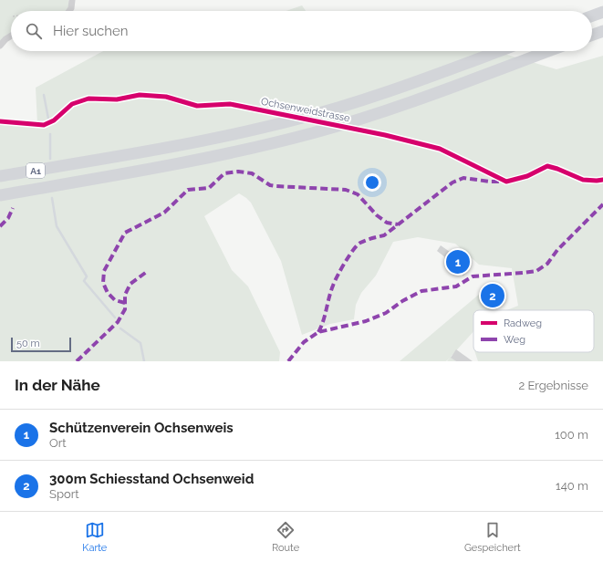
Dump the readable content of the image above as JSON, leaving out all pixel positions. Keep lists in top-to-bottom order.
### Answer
{
  "streets": {
    "highway": ["A1"],
    "street": ["Ochsenweidstrasse"]
  },
  "legend": ["Radweg", "Weg"],
  "scale_bar": "50 m",
  "page": {
    "search": "Hier suchen",
    "pins": ["1", "2"],
    "scale": "50 m",
    "heading": ["In der Nähe", "2 Ergebnisse"],
    "list": [
      {
        "mark": "1",
        "name": "Schützenverein Ochsenweis",
        "note": "Ort",
        "value": "100 m"
      },
      {
        "mark": "2",
        "name": "300m Schiesstand Ochsenweid",
        "note": "Sport",
        "value": "140 m"
      }
    ],
    "nav": ["Karte", "Route", "Gespeichert"]
  }
}
